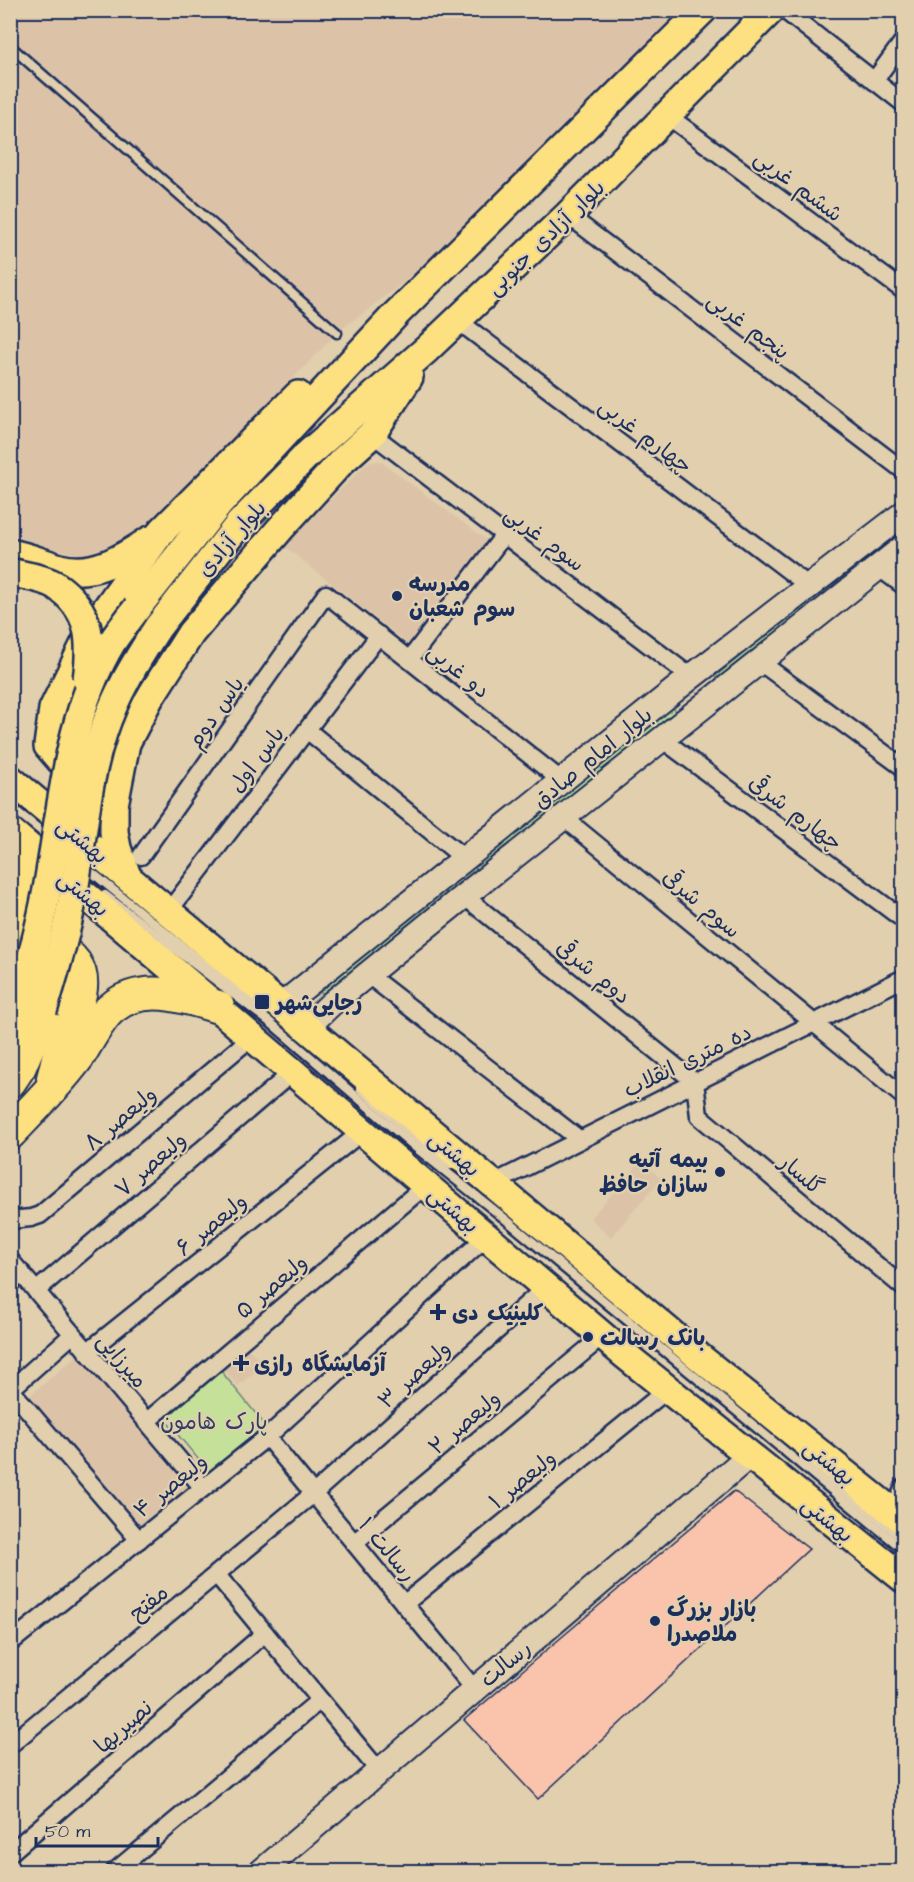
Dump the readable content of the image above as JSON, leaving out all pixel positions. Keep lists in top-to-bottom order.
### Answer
{
  "streets": {
    "main road": [
      "بلوار آزادی جنوبی",
      "بلوار آزادی",
      "بلوار امام صادق",
      "بهشتى",
      "بهشتی",
      "رسالت"
    ],
    "street": [
      "ششم غربی",
      "پنجم غربی",
      "چهارم غربی",
      "سوم غربی",
      "دو غربی",
      "یاس دوم",
      "یاس اول",
      "چهارم شرقی",
      "سوم شرقی",
      "دوم شرقی",
      "ده متری انقلاب",
      "ولیعصر ۸",
      "ولیعصر ۷",
      "گلسار",
      "ولیعصر ۶",
      "ولیعصر ۵",
      "میرزایی",
      "ولیعصر ۳",
      "ولیعصر ۲",
      "ولیعصر ۱",
      "ولیعصر ۴",
      "رسالت ۱",
      "مفتح",
      "نصیریها"
    ]
  },
  "crossings": [
    ["ششم غربی", "بلوار آزادی جنوبی"],
    ["بلوار آزادی جنوبی", "پنجم غربی"],
    ["بلوار آزادی جنوبی", "چهارم غربی"],
    ["بلوار آزادی جنوبی", "بلوار آزادی"],
    ["چهارم غربی", "بلوار امام صادق"],
    ["سوم غربی", "بلوار امام صادق"],
    ["دو غربی", "یاس دوم"],
    ["دو غربی", "بلوار امام صادق"],
    ["دو غربی", "یاس اول"],
    ["یاس دوم", "بهشتى"],
    ["بلوار امام صادق", "چهارم شرقی"],
    ["بلوار امام صادق", "بهشتى"],
    ["بلوار امام صادق", "سوم شرقی"],
    ["بلوار امام صادق", "دوم شرقی"],
    ["یاس اول", "بهشتى"],
    ["بهشتى", "ده متری انقلاب"],
    ["بهشتی", "ولیعصر ۸"],
    ["بهشتی", "ولیعصر ۷"],
    ["بهشتی", "ولیعصر ۶"],
    ["بهشتی", "ولیعصر ۵"],
    ["بهشتی", "ولیعصر ۳"],
    ["بهشتی", "ولیعصر ۲"],
    ["بهشتی", "ولیعصر ۱"],
    ["بهشتی", "ولیعصر ۴"],
    ["بهشتی", "رسالت"],
    ["سوم شرقی", "ده متری انقلاب"],
    ["دوم شرقی", "ده متری انقلاب"],
    ["دوم شرقی", "گلسار"],
    ["ده متری انقلاب", "گلسار"],
    ["ولیعصر ۷", "میرزایی"],
    ["ولیعصر ۶", "میرزایی"],
    ["ولیعصر ۵", "میرزایی"],
    ["میرزایی", "ولیعصر ۴"],
    ["ولیعصر ۳", "رسالت ۱"],
    ["ولیعصر ۳", "مفتح"],
    ["ولیعصر ۲", "رسالت ۱"],
    ["ولیعصر ۱", "رسالت ۱"],
    ["ولیعصر ۴", "رسالت ۱"],
    ["رسالت ۱", "مفتح"],
    ["رسالت ۱", "رسالت"]
  ],
  "parks": ["پارک هامون"],
  "places": {
    "other": [
      "مدرسه سوم شعبان",
      "بیمه آتیه سازان حافظ",
      "بانک رسالت",
      "بازار بزرگ ملاصدرا"
    ],
    "transit": ["رجایی‌شهر"],
    "health": ["کلینیک دی", "آزمایشگاه رازی"]
  },
  "scale_bar": "50 m"
}
